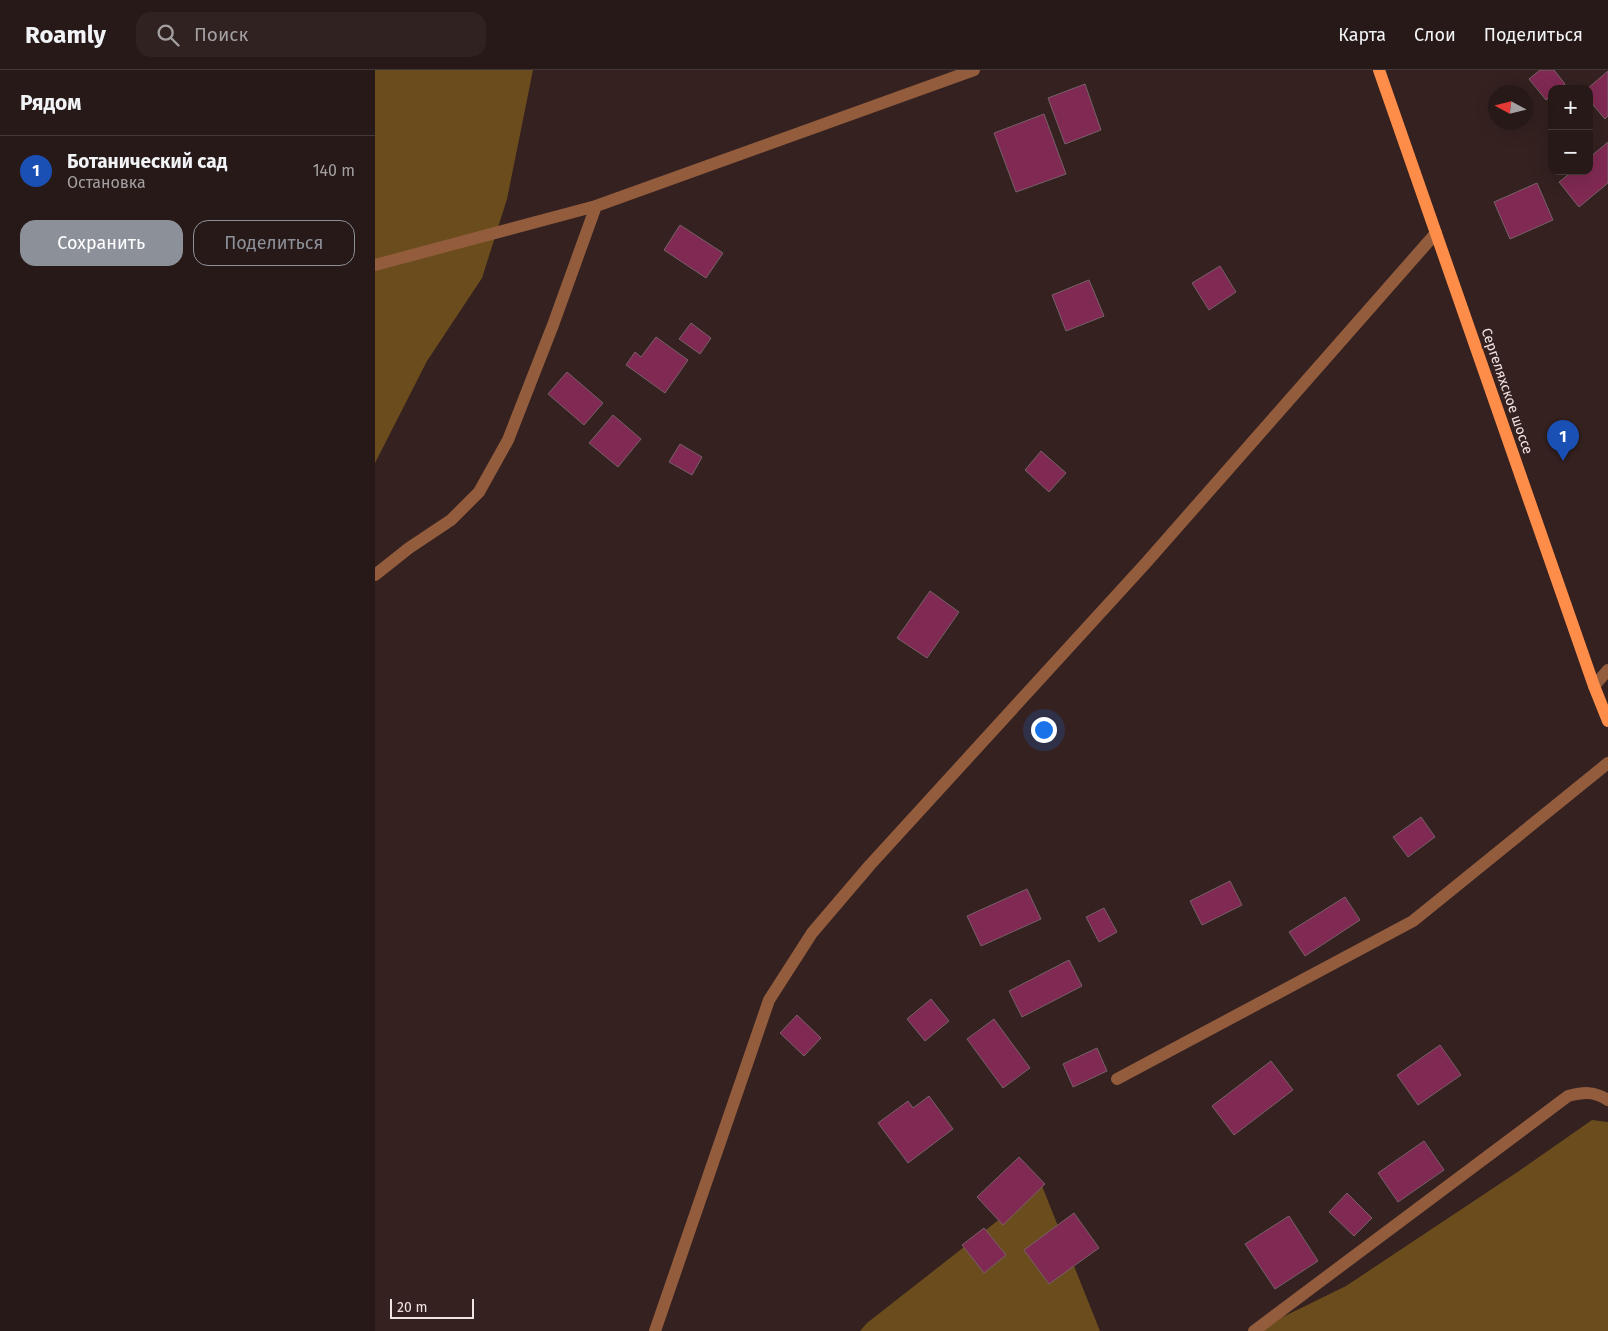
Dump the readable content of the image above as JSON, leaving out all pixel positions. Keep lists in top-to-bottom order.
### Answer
{
  "streets": {
    "main road": ["Сергеляхское шоссе"]
  },
  "scale_bar": "20 m",
  "north": "left",
  "page": {
    "header": "Roamly",
    "search": "Поиск",
    "nav": ["Карта", "Слои", "Поделиться"],
    "heading": "Рядом",
    "map_buttons": ["+", "−"],
    "list": [
      {
        "mark": "1",
        "name": "Ботанический сад",
        "note": "Остановка",
        "value": "140 m"
      }
    ],
    "buttons": ["Сохранить", "Поделиться"],
    "pins": "1",
    "scale": "20 m"
  }
}
